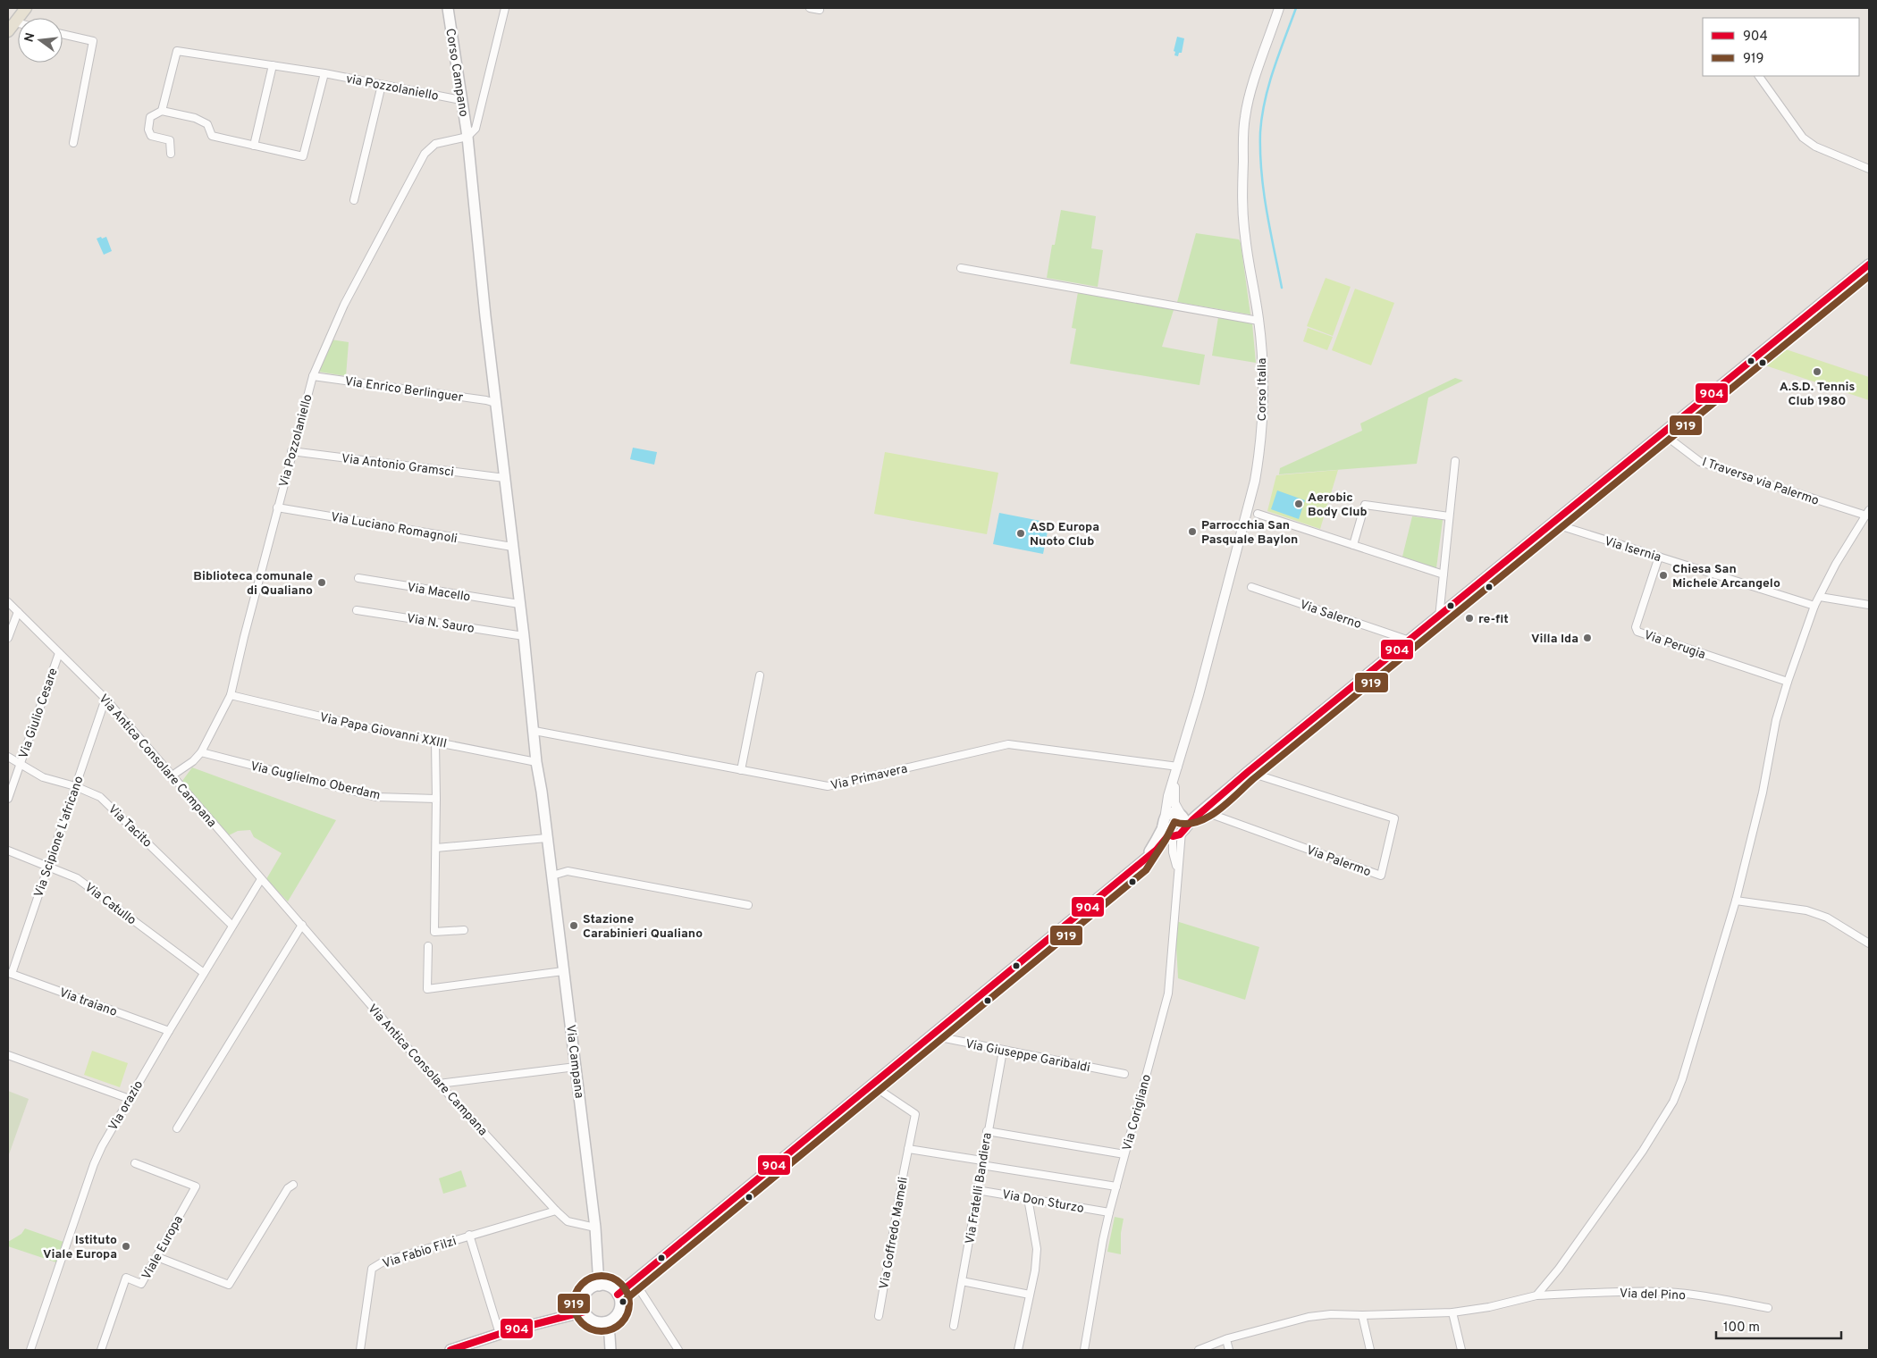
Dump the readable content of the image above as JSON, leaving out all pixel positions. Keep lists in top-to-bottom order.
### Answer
{
  "streets": {
    "main road": ["Corso Campano", "Via Campana"],
    "street": [
      "via Pozzolaniello",
      "Via Enrico Berlinguer",
      "Corso Italia",
      "Via Pozzolaniello",
      "Via Antonio Gramsci",
      "I Traversa via Palermo",
      "Via Luciano Romagnoli",
      "Via Isernia",
      "Via Macello",
      "Via Salerno",
      "Via N. Sauro",
      "Via Perugia",
      "Via Giulio Cesare",
      "Via Papa Giovanni XXIII",
      "Via Antica Consolare Campana",
      "Via Primavera",
      "Via Guglielmo Oberdam",
      "Via Tacito",
      "Via Scipione L'africano",
      "Via Palermo",
      "Via Catullo",
      "Via traiano",
      "Via Giuseppe Garibaldi",
      "Via orazio",
      "Via Corigliano",
      "Via Fratelli Bandiera",
      "Via Don Sturzo",
      "Via Goffredo Mameli",
      "Viale Europa",
      "Via Fabio Filzi",
      "Via del Pino"
    ]
  },
  "crossings": [
    ["Corso Campano", "via Pozzolaniello"],
    ["Corso Campano", "Via Enrico Berlinguer"],
    ["Corso Campano", "Via Pozzolaniello"],
    ["Corso Campano", "Via Antonio Gramsci"],
    ["Corso Campano", "Via Campana"],
    ["via Pozzolaniello", "Via Pozzolaniello"],
    ["Via Enrico Berlinguer", "Via Pozzolaniello"],
    ["Corso Italia", "Via Primavera"],
    ["Via Pozzolaniello", "Via Antonio Gramsci"],
    ["Via Pozzolaniello", "Via Luciano Romagnoli"],
    ["Via Pozzolaniello", "Via Papa Giovanni XXIII"],
    ["Via Pozzolaniello", "Via Antica Consolare Campana"],
    ["Via Pozzolaniello", "Via Guglielmo Oberdam"],
    ["Via Antonio Gramsci", "Via Campana"],
    ["Via Luciano Romagnoli", "Via Campana"],
    ["Via Isernia", "Via Perugia"],
    ["Via Macello", "Via Campana"],
    ["Via N. Sauro", "Via Campana"],
    ["Via Giulio Cesare", "Via Antica Consolare Campana"],
    ["Via Giulio Cesare", "Via Tacito"],
    ["Via Papa Giovanni XXIII", "Via Campana"],
    ["Via Antica Consolare Campana", "Via Scipione L'africano"],
    ["Via Antica Consolare Campana", "Via Campana"],
    ["Via Antica Consolare Campana", "Via orazio"],
    ["Via Primavera", "Via Campana"],
    ["Via Tacito", "Via Scipione L'africano"],
    ["Via Tacito", "Via orazio"],
    ["Via Scipione L'africano", "Via Catullo"],
    ["Via Scipione L'africano", "Via traiano"],
    ["Via Catullo", "Via orazio"],
    ["Via traiano", "Via orazio"],
    ["Via Giuseppe Garibaldi", "Via Fratelli Bandiera"],
    ["Via Corigliano", "Via Don Sturzo"],
    ["Via Fratelli Bandiera", "Via Don Sturzo"]
  ],
  "places": [
    "A.S.D. Tennis Club 1980",
    "Aerobic Body Club",
    "Parrocchia San Pasquale Baylon",
    "ASD Europa Nuoto Club",
    "Chiesa San Michele Arcangelo",
    "Biblioteca comunale di Qualiano",
    "re-fit",
    "Villa Ida",
    "Stazione Carabinieri Qualiano",
    "Istituto Viale Europa"
  ],
  "lines": ["transit line 904", "transit line 919"],
  "legend": ["904", "919"],
  "scale_bar": "100 m",
  "north": "left"
}
